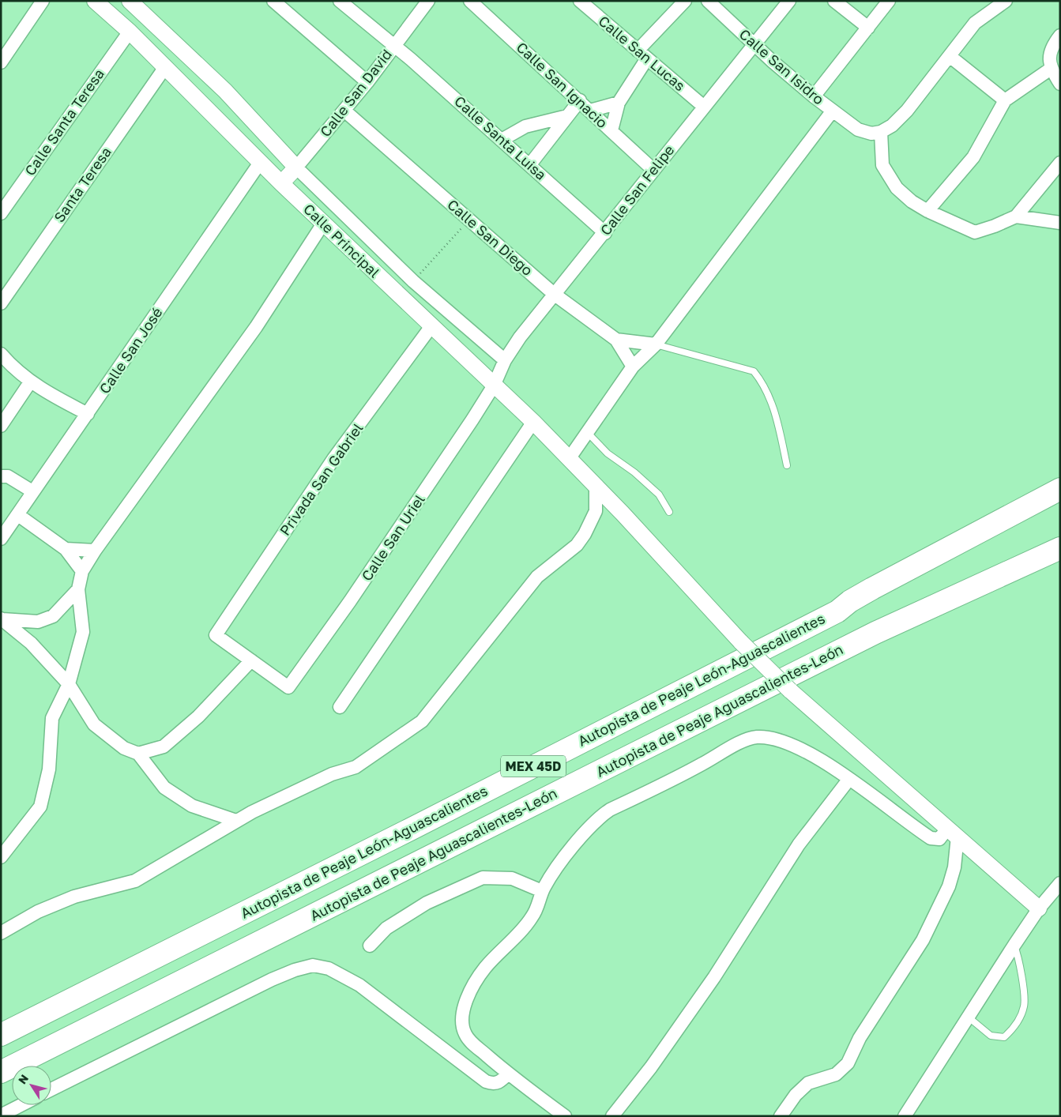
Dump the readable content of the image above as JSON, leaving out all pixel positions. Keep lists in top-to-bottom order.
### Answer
{
  "streets": {
    "highway": ["Autopista de Peaje León-Aguascalientes", "Autopista de Peaje Aguascalientes-León", "MEX 45D"],
    "street": [
      "Calle San Lucas",
      "Calle San Isidro",
      "Calle San Ignacio",
      "Calle San David",
      "Calle Santa Teresa",
      "Calle Santa Luisa",
      "Santa Teresa",
      "Calle San Felipe",
      "Calle San Diego",
      "Calle Principal",
      "Calle San José",
      "Privada San Gabriel",
      "Calle San Uriel"
    ]
  },
  "crossings": [
    ["Calle San Lucas", "Calle San Felipe"],
    ["Calle San Isidro", "Calle San Felipe"],
    ["Calle San Ignacio", "Calle San Felipe"],
    ["Calle San David", "Calle Santa Luisa"],
    ["Calle San David", "Calle San Diego"],
    ["Calle San David", "Calle Principal"],
    ["Calle Santa Teresa", "Calle Principal"],
    ["Calle Santa Luisa", "Calle San Felipe"],
    ["Santa Teresa", "Calle Principal"],
    ["Calle San Felipe", "Calle San Diego"],
    ["Calle San Felipe", "Calle Principal"],
    ["Calle San Felipe", "Calle San Uriel"],
    ["Calle Principal", "Calle San José"],
    ["Calle Principal", "Privada San Gabriel"],
    ["Calle Principal", "Calle San Uriel"],
    ["Privada San Gabriel", "Calle San Uriel"]
  ],
  "north": "top left"
}
